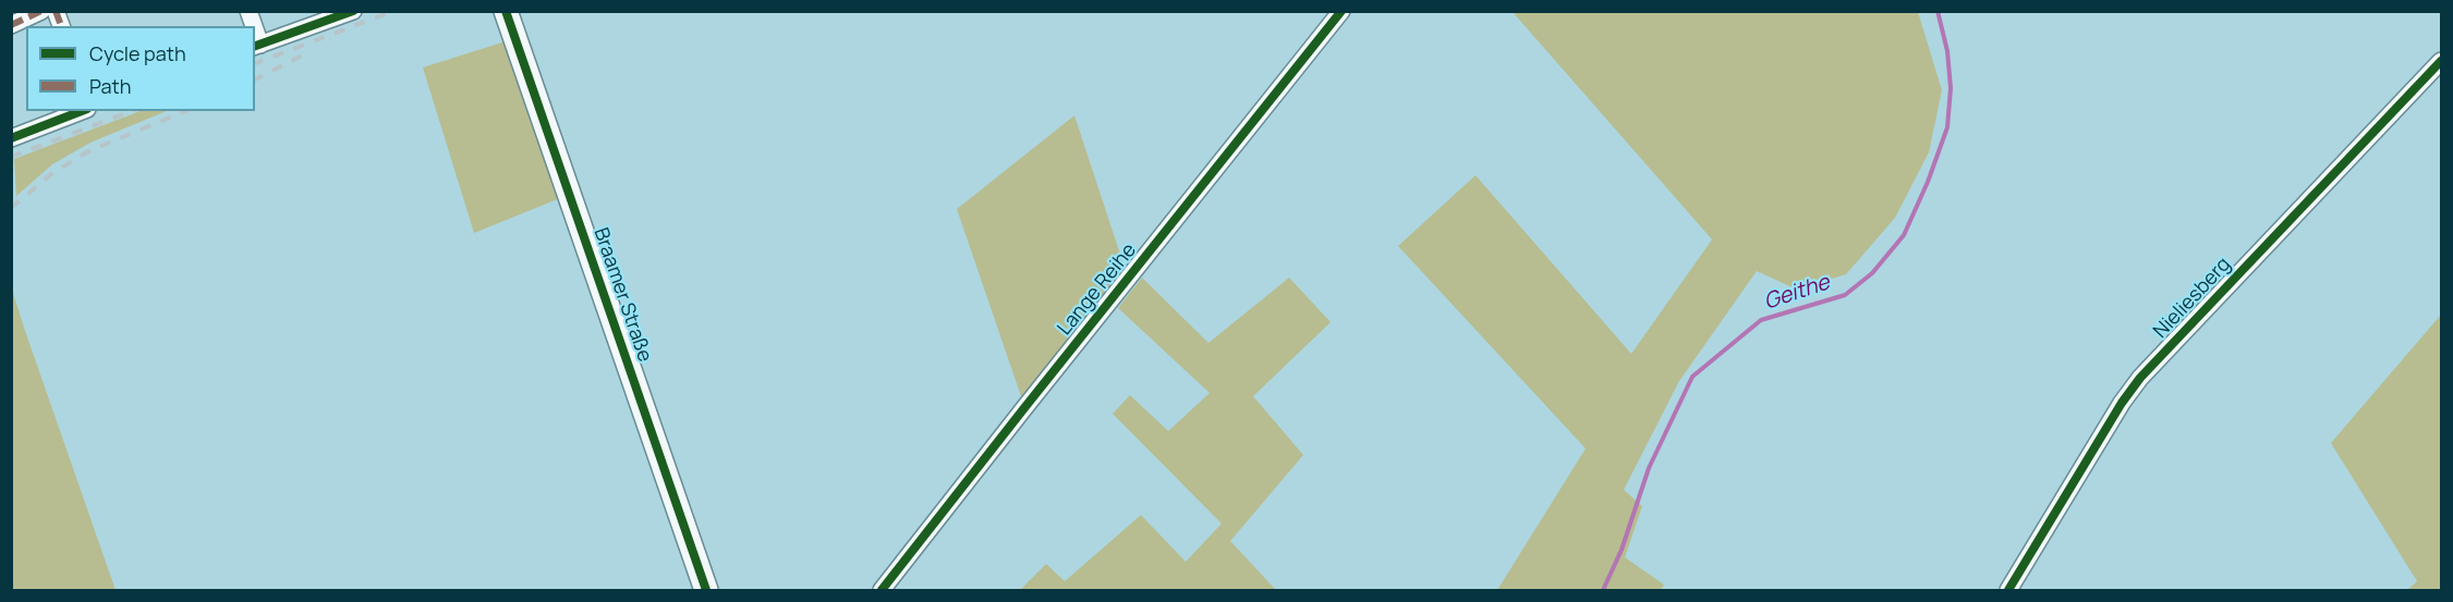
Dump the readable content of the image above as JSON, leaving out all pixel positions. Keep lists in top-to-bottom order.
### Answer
{
  "streets": {
    "street": ["Lange Reihe", "Braamer Straße", "Nieliesberg"]
  },
  "water": ["Geithe"],
  "legend": ["Cycle path", "Path"]
}
